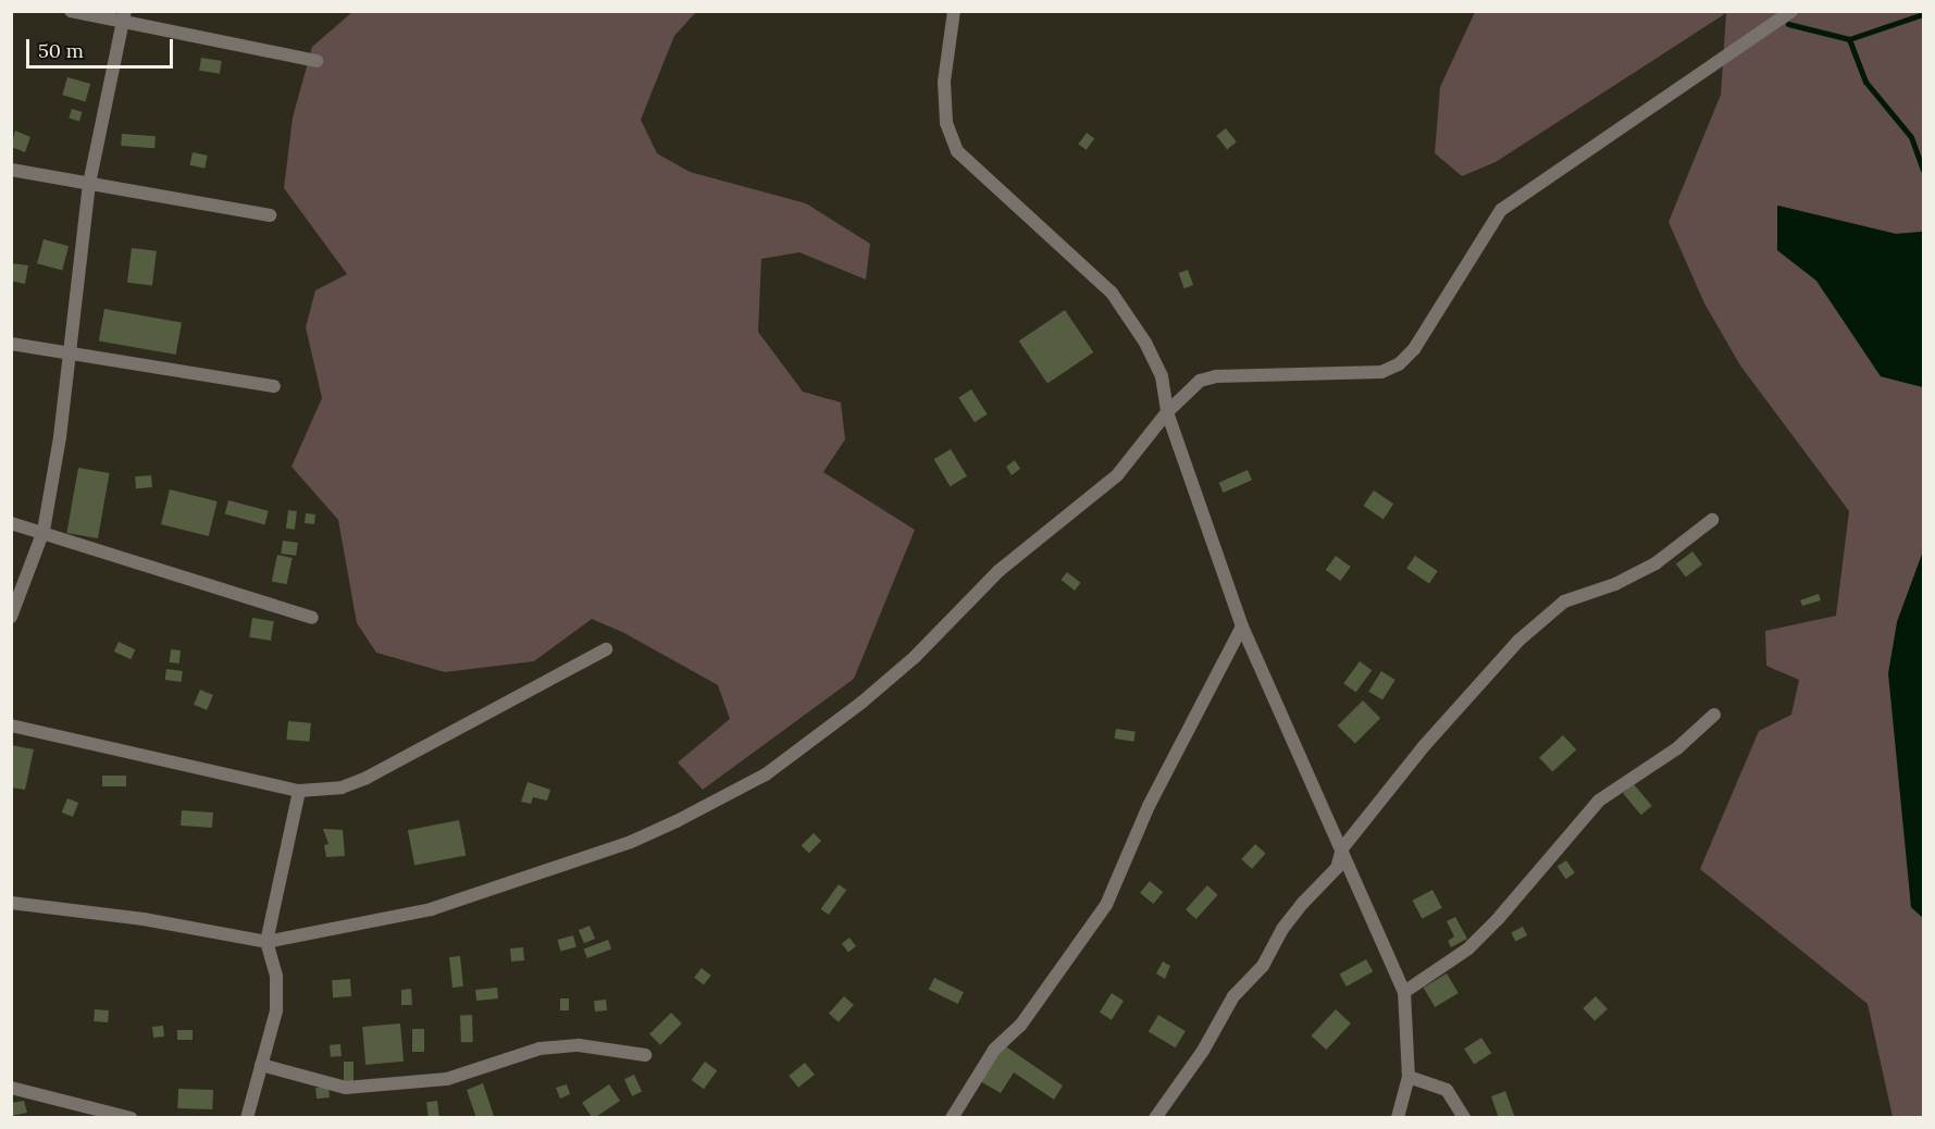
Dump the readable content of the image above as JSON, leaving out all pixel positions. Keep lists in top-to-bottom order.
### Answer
{
  "scale_bar": "50 m"
}
